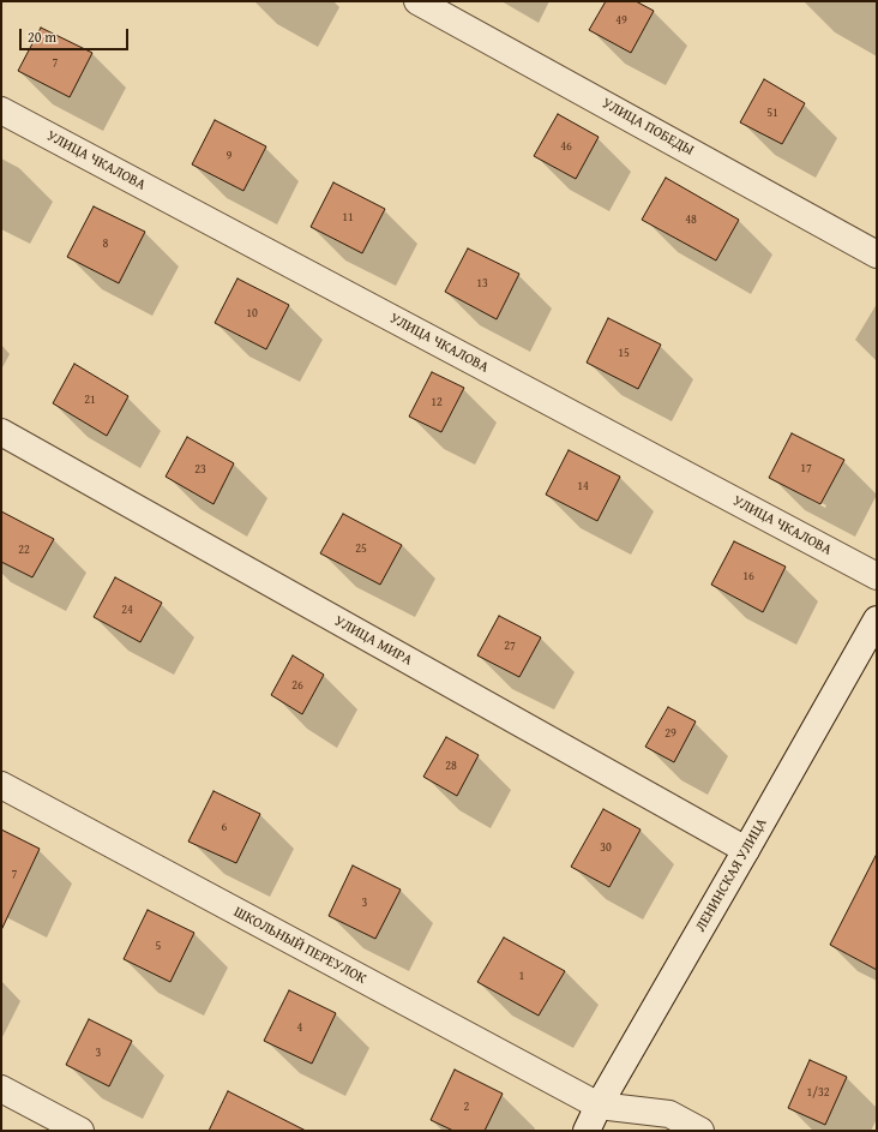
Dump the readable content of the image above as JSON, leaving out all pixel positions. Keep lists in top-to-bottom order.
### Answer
{
  "streets": {
    "street": [
      "УЛИЦА ПОБЕДЫ",
      "УЛИЦА ЧКАЛОВА",
      "УЛИЦА МИРА",
      "ЛЕНИНСКАЯ УЛИЦА",
      "ШКОЛЬНЫЙ ПЕРЕУЛОК"
    ]
  },
  "crossings": [
    ["УЛИЦА МИРА", "ЛЕНИНСКАЯ УЛИЦА"],
    ["ЛЕНИНСКАЯ УЛИЦА", "ШКОЛЬНЫЙ ПЕРЕУЛОК"]
  ],
  "house_numbers": [
    "49",
    "7",
    "51",
    "46",
    "9",
    "11",
    "48",
    "8",
    "13",
    "10",
    "15",
    "21",
    "12",
    "17",
    "23",
    "14",
    "25",
    "22",
    "16",
    "24",
    "27",
    "26",
    "29",
    "28",
    "6",
    "30",
    "7",
    "3",
    "5",
    "1",
    "4",
    "3",
    "1/32",
    "2"
  ],
  "scale_bar": "20 m"
}
